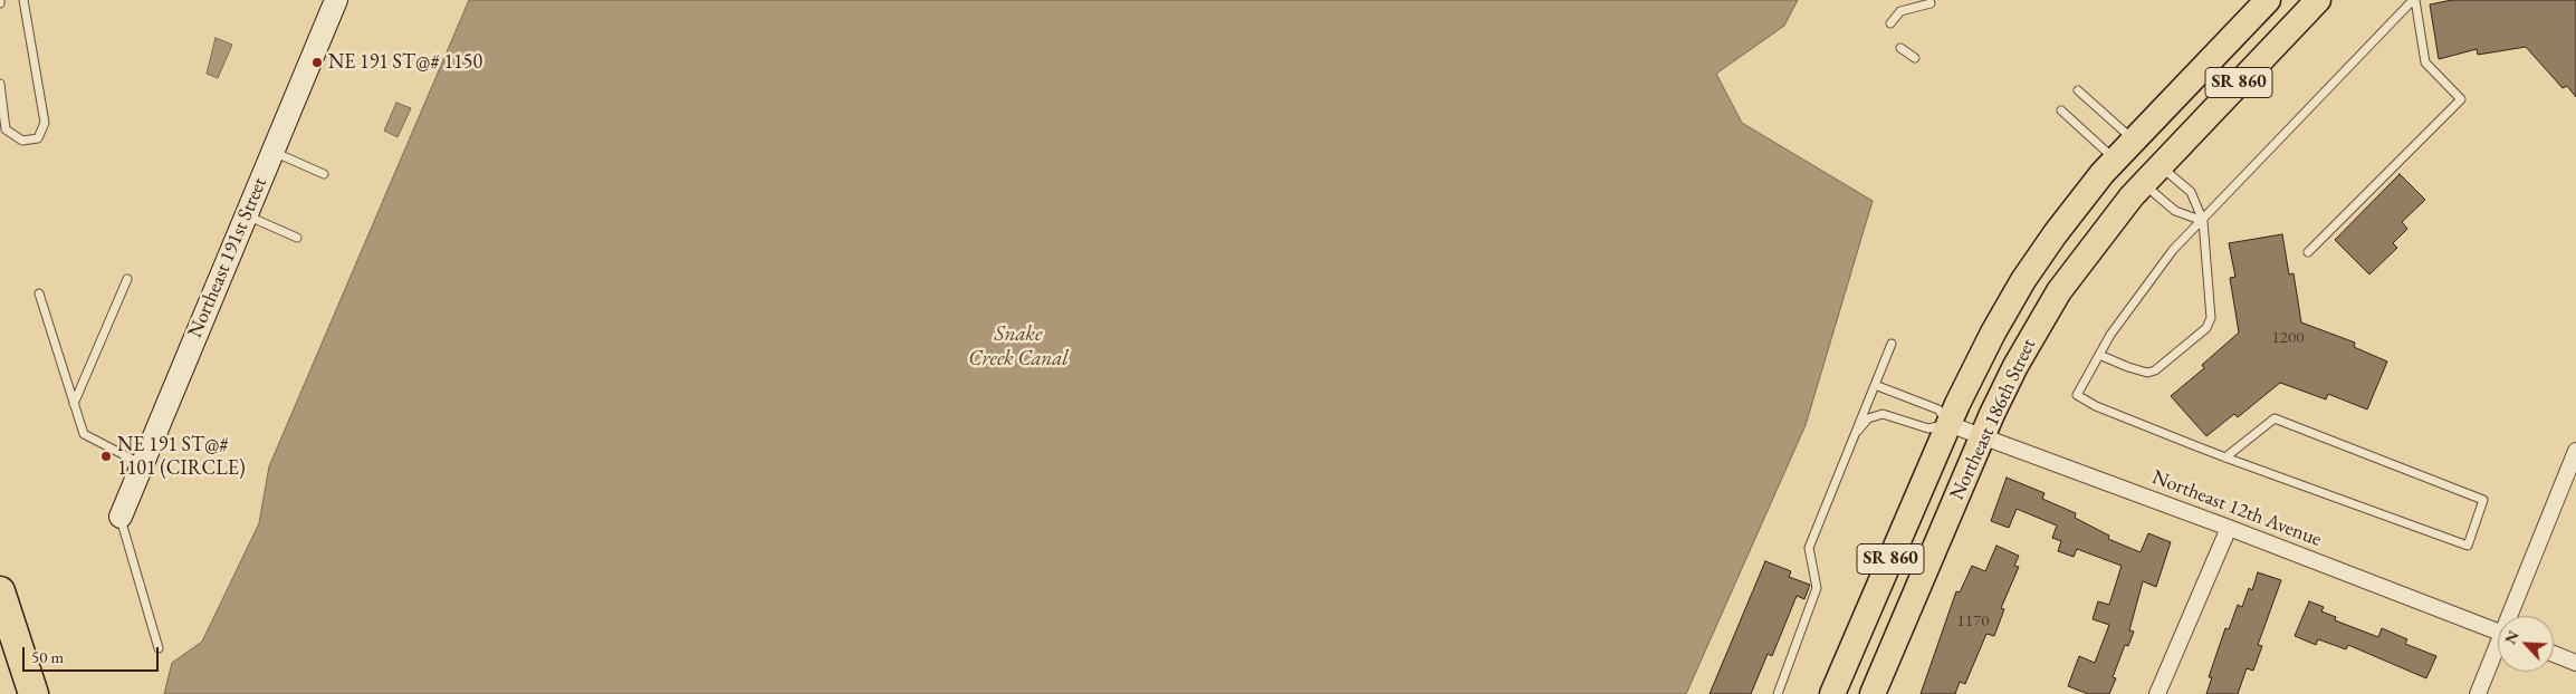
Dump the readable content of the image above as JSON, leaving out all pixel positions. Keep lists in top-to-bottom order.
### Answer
{
  "streets": {
    "main road": ["SR 860", "Northeast 186th Street"],
    "street": ["Northeast 191st Street", "Northeast 12th Avenue"]
  },
  "crossings": [
    ["Northeast 186th Street", "Northeast 12th Avenue"]
  ],
  "water": ["Snake Creek Canal"],
  "places": ["NE 191 ST@# 1150", "NE 191 ST@# 1101 (CIRCLE)"],
  "house_numbers": ["1200", "1170"],
  "scale_bar": "50 m",
  "north": "top left"
}
